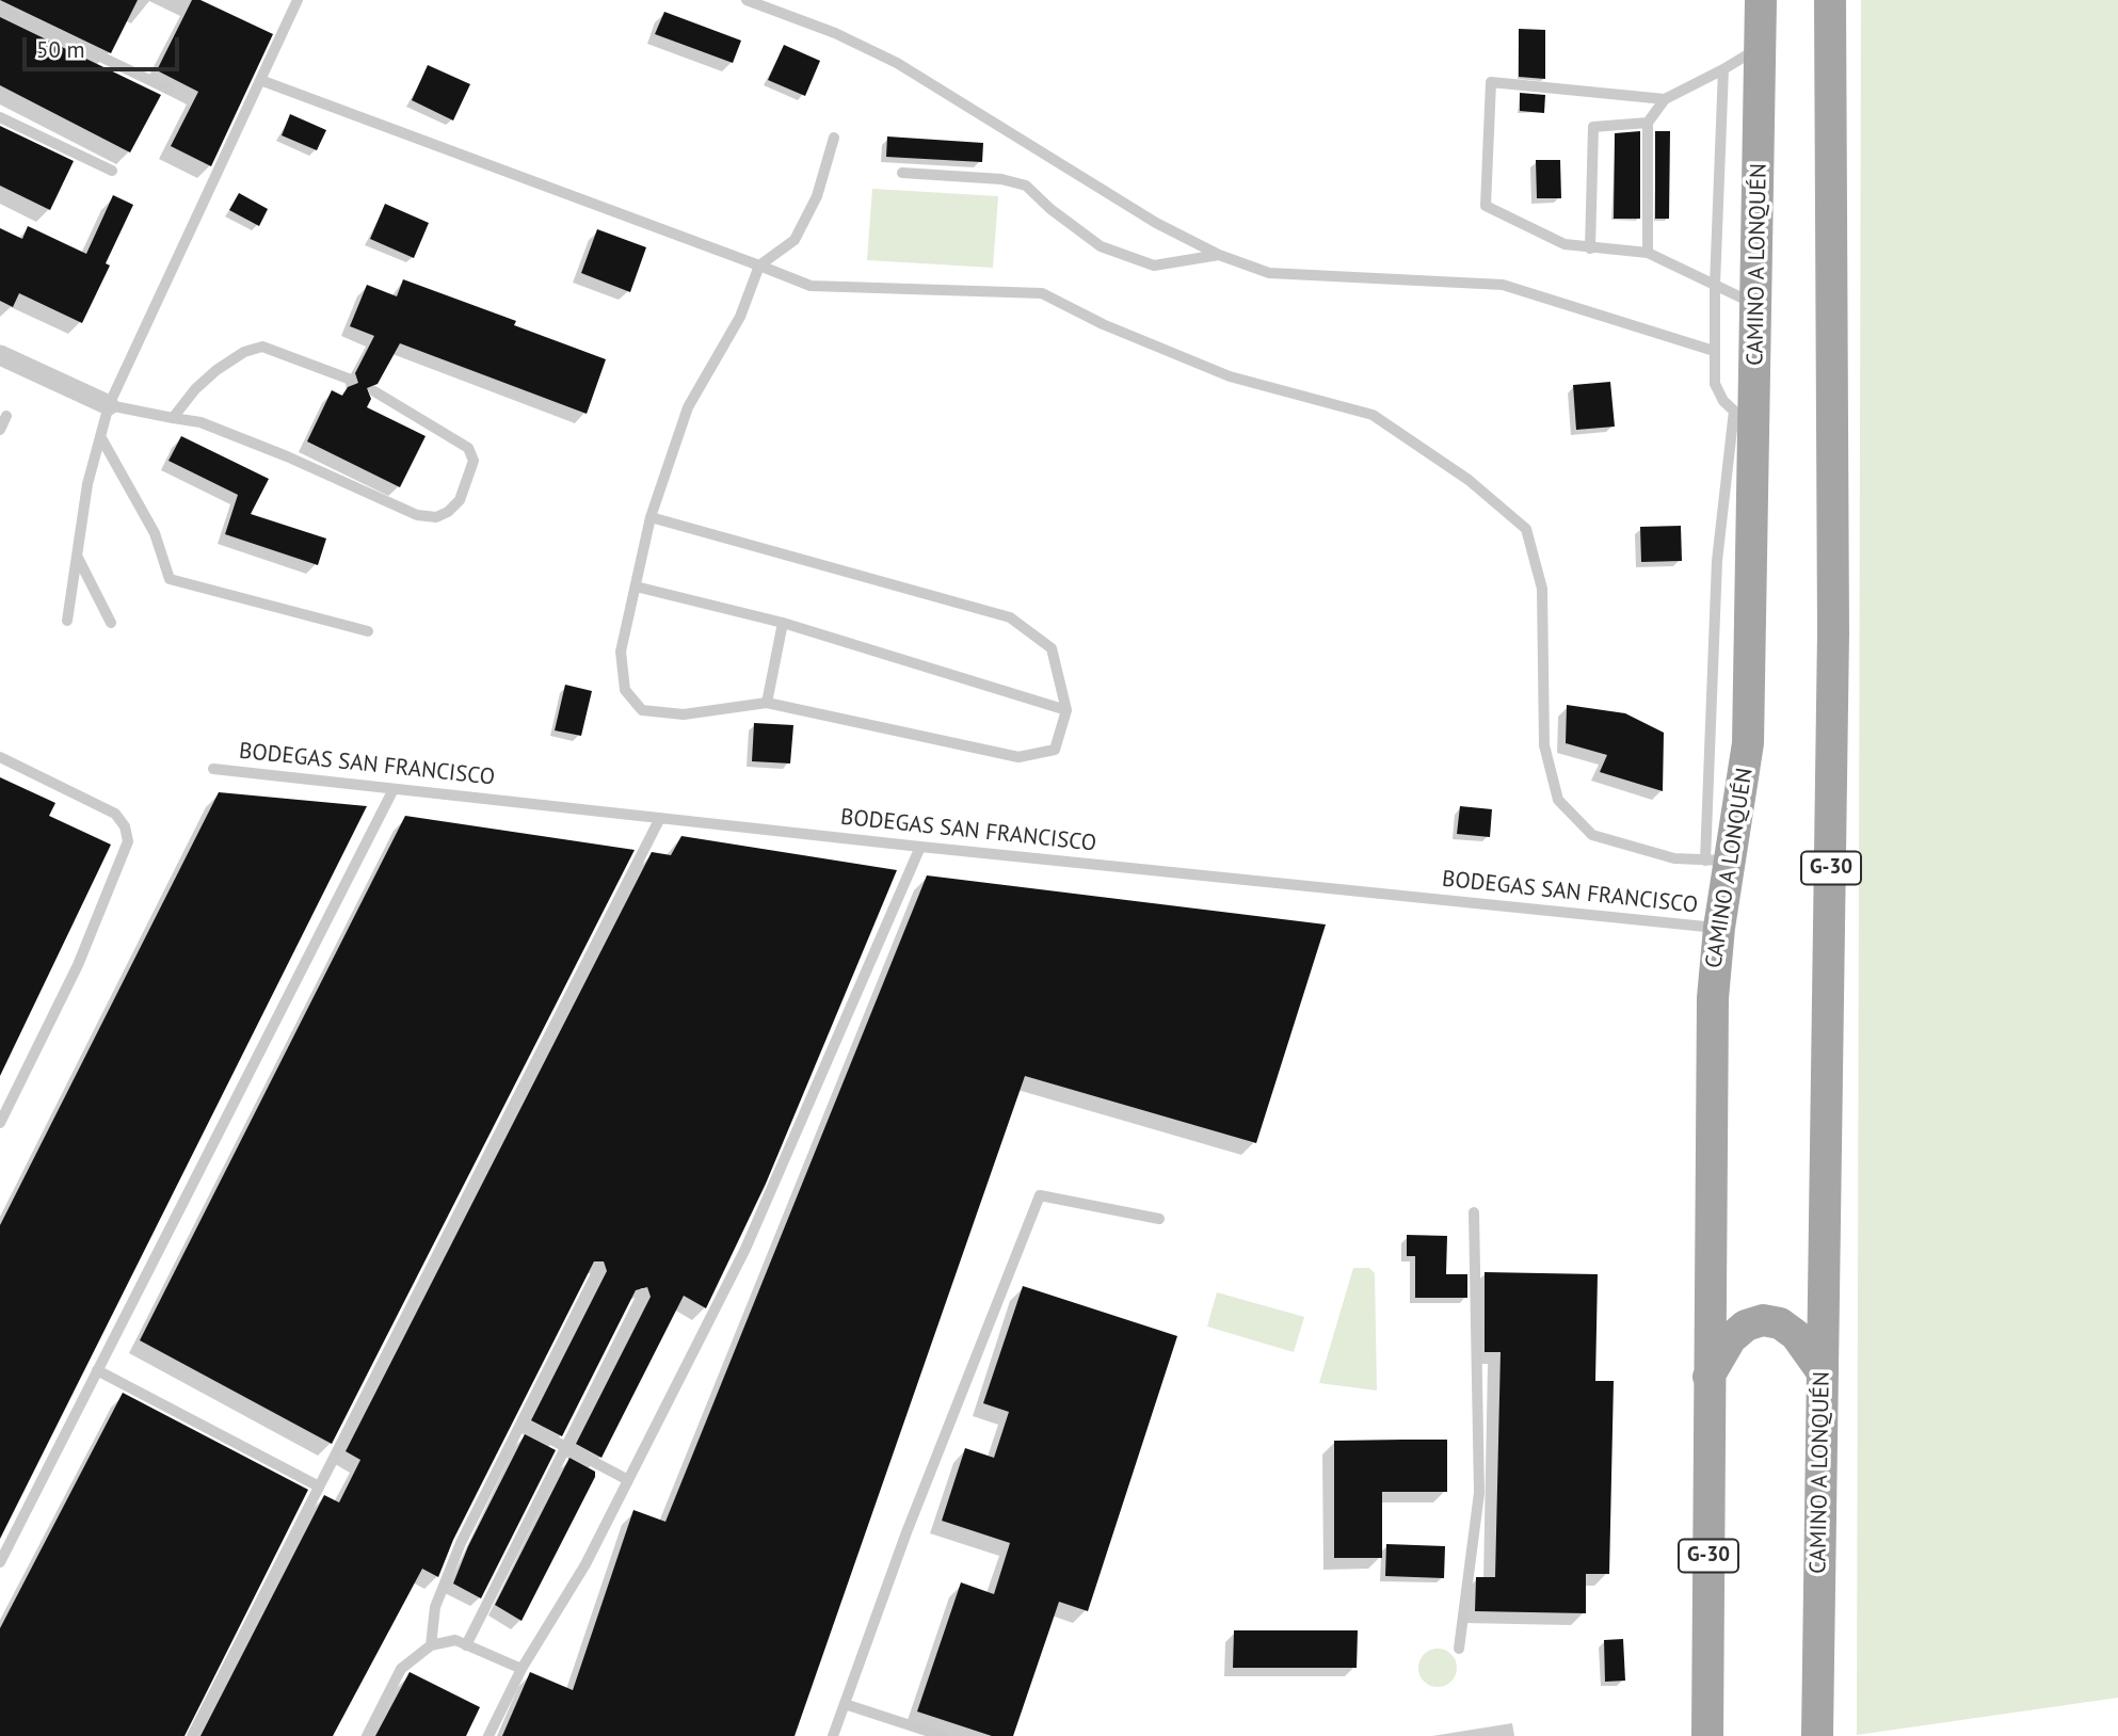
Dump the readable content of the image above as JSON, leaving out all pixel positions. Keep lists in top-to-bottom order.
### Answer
{
  "streets": {
    "main road": ["CAMINO A LONQUÉN", "G-30"],
    "lane": ["BODEGAS SAN FRANCISCO"]
  },
  "crossings": [
    ["CAMINO A LONQUÉN", "BODEGAS SAN FRANCISCO"]
  ],
  "scale_bar": "50 m"
}
